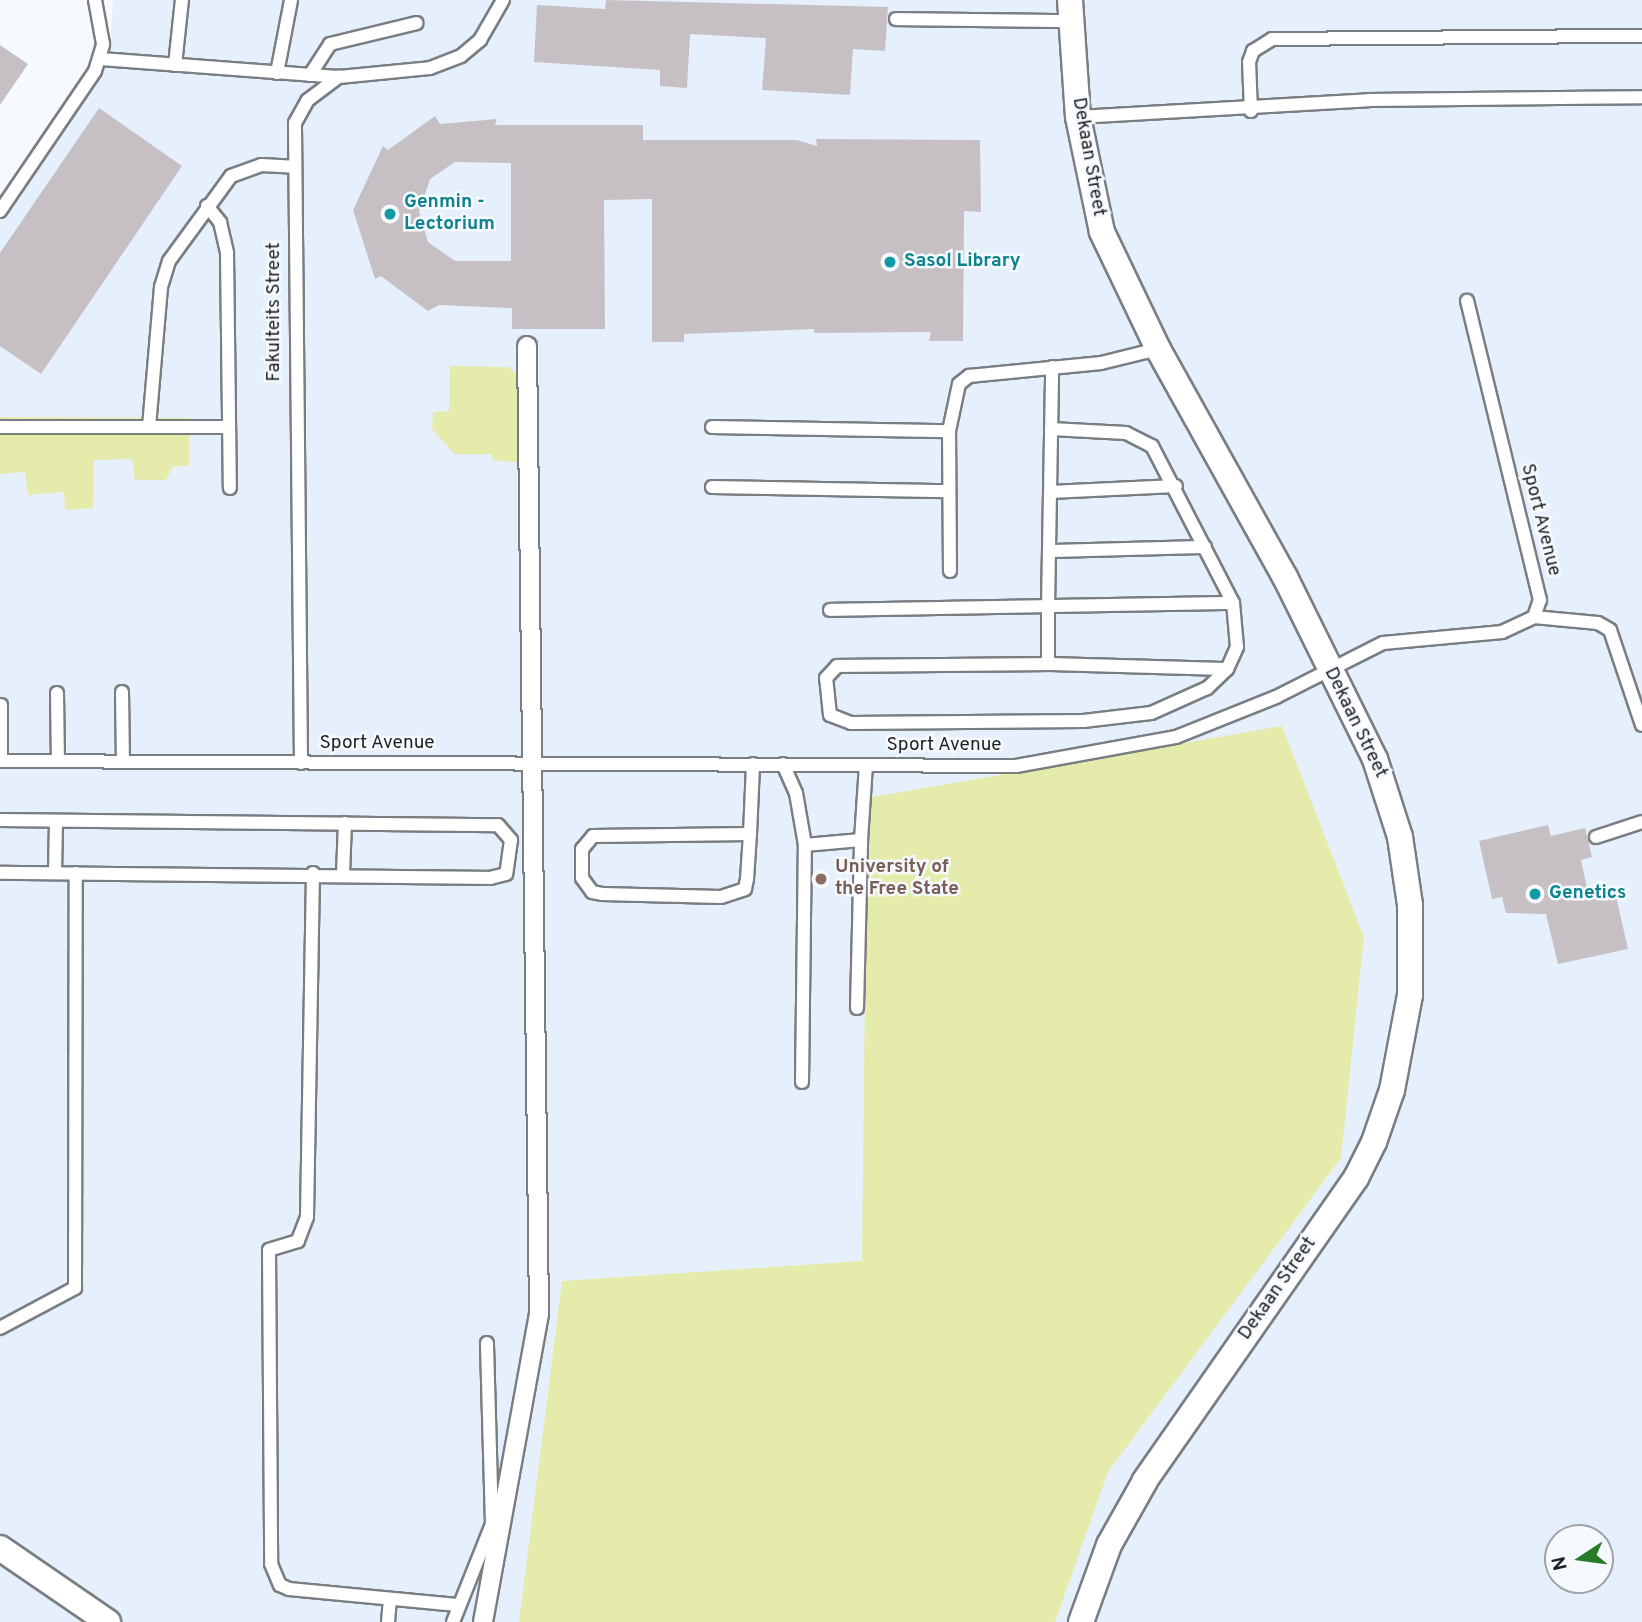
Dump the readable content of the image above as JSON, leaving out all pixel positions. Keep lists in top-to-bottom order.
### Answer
{
  "streets": {
    "street": ["Dekaan Street"],
    "lane": ["Fakulteits Street", "Sport Avenue"]
  },
  "crossings": [
    ["Dekaan Street", "Sport Avenue"],
    ["Fakulteits Street", "Sport Avenue"]
  ],
  "places": [
    "Genmin - Lectorium",
    "Sasol Library",
    "University of the Free State",
    "Genetics"
  ],
  "north": "left"
}
